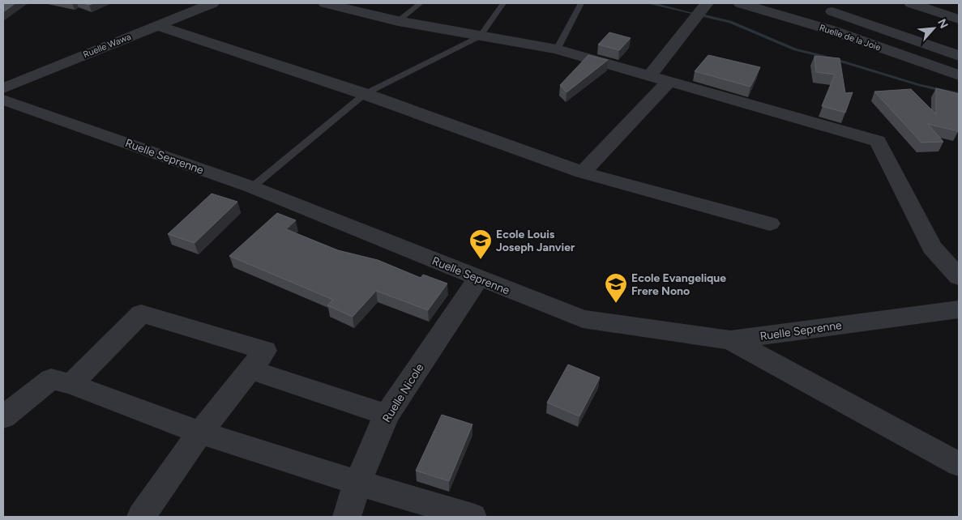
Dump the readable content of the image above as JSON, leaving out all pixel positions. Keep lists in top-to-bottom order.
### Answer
{
  "streets": {
    "street": [
      "Ruelle de la Joie",
      "Ruelle Wawa",
      "Ruelle Seprenne",
      "Ruelle Nicole"
    ]
  },
  "crossings": [
    ["Ruelle Seprenne", "Ruelle Nicole"]
  ],
  "places": {
    "school or university": ["Ecole Louis Joseph Janvier", "Ecole Evangelique Frere Nono"]
  },
  "north": "top right"
}
